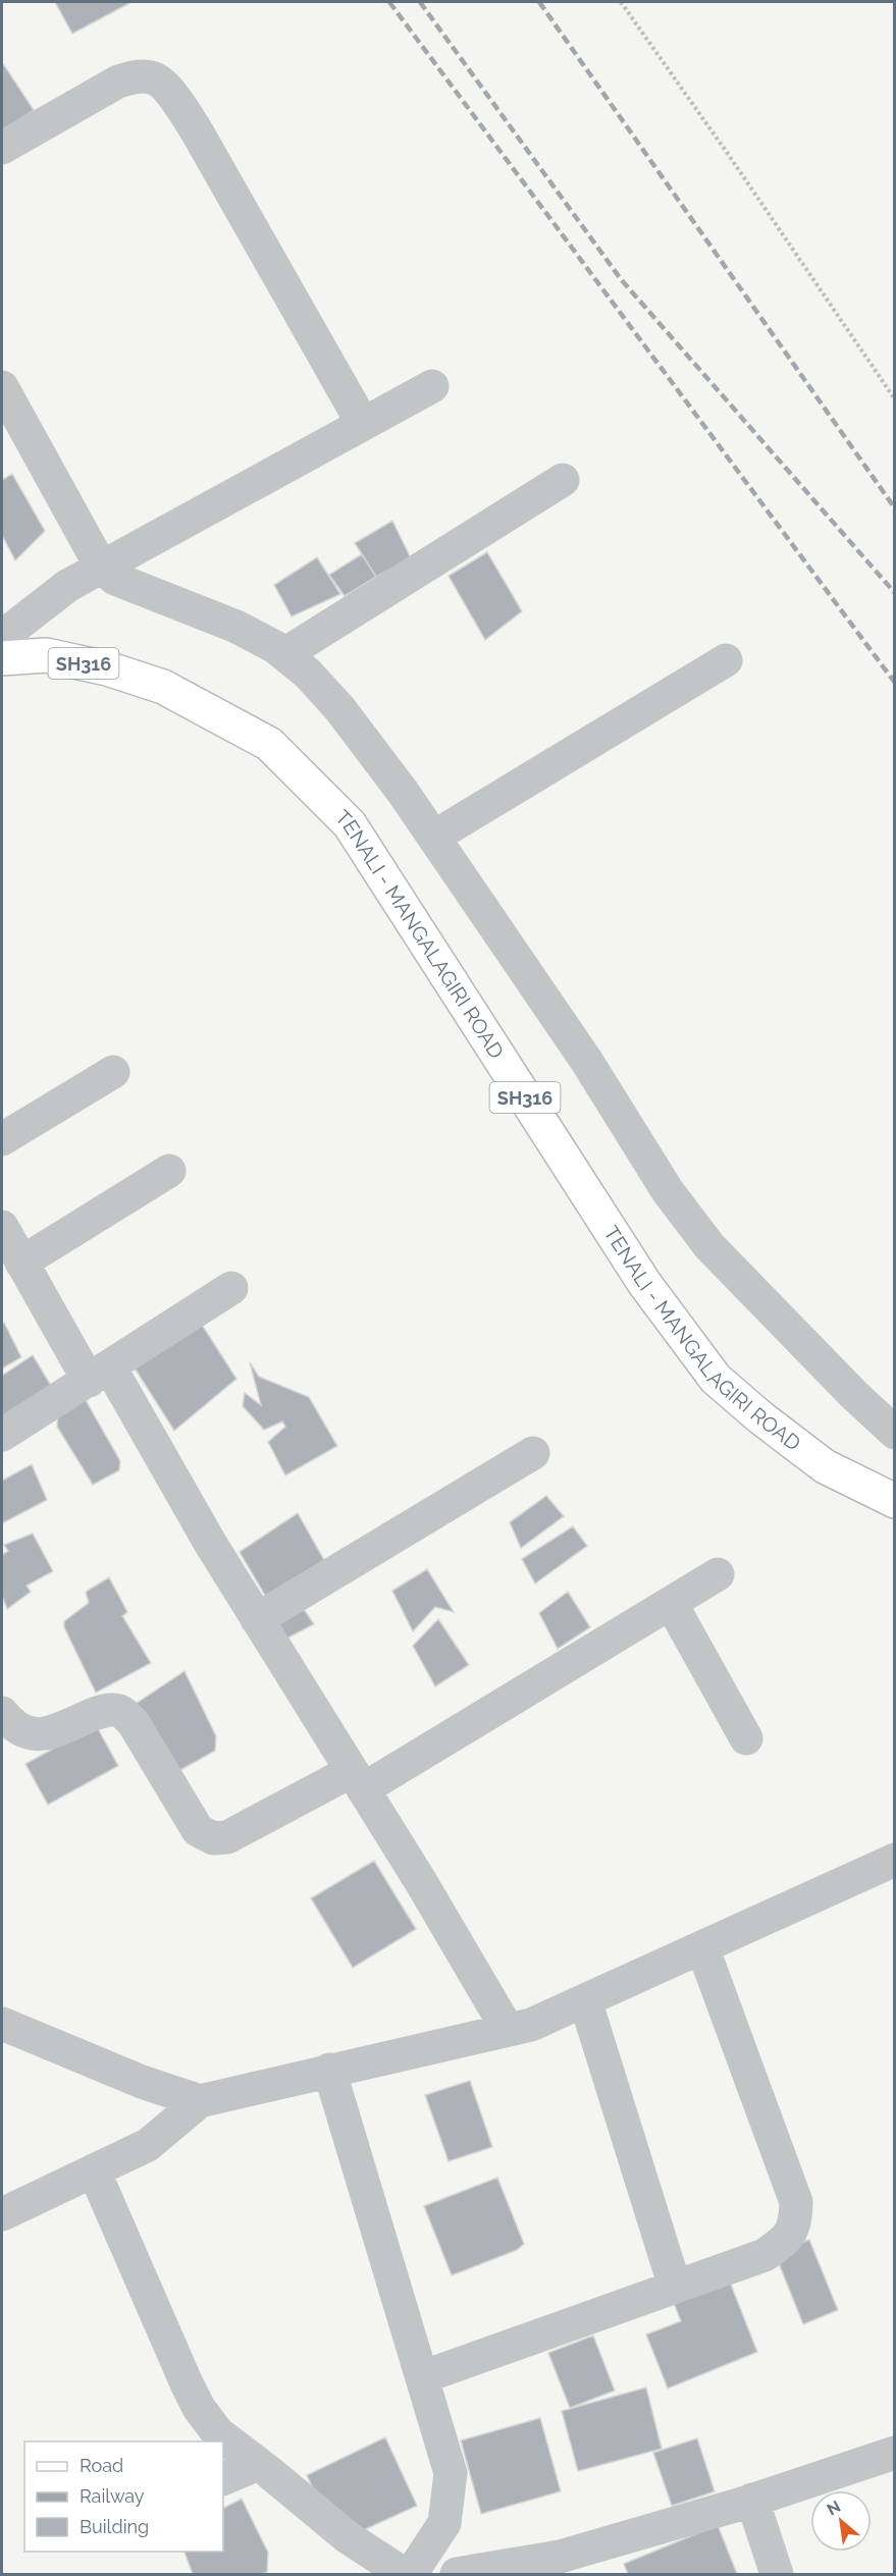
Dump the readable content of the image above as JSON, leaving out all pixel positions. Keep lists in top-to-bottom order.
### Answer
{
  "streets": {
    "main road": ["SH316", "TENALI - MANGALAGIRI ROAD"]
  },
  "legend": ["Road", "Railway", "Building"],
  "north": "top left"
}
